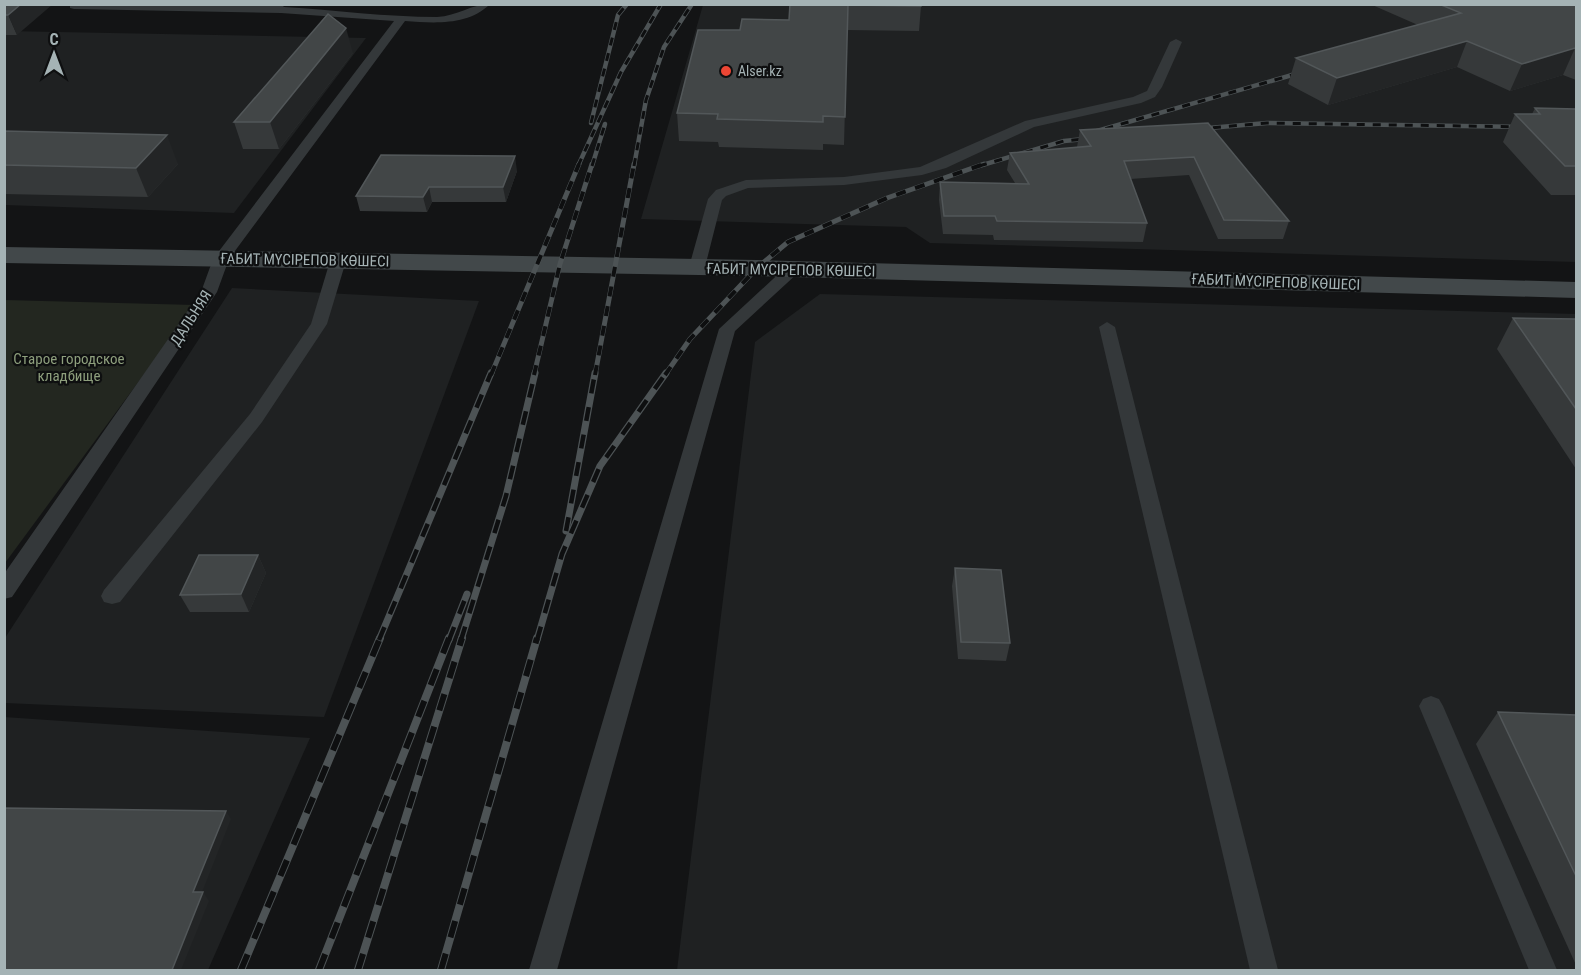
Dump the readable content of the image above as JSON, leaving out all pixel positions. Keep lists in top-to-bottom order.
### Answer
{
  "streets": {
    "main road": ["ҒАБИТ МҮСІРЕПОВ КӨШЕСІ"],
    "lane": ["ДАЛЬНЯЯ"]
  },
  "crossings": [
    ["ҒАБИТ МҮСІРЕПОВ КӨШЕСІ", "ДАЛЬНЯЯ"]
  ],
  "parks": ["Старое городское кладбище"],
  "places": ["Alser.kz"],
  "north": "top"
}
